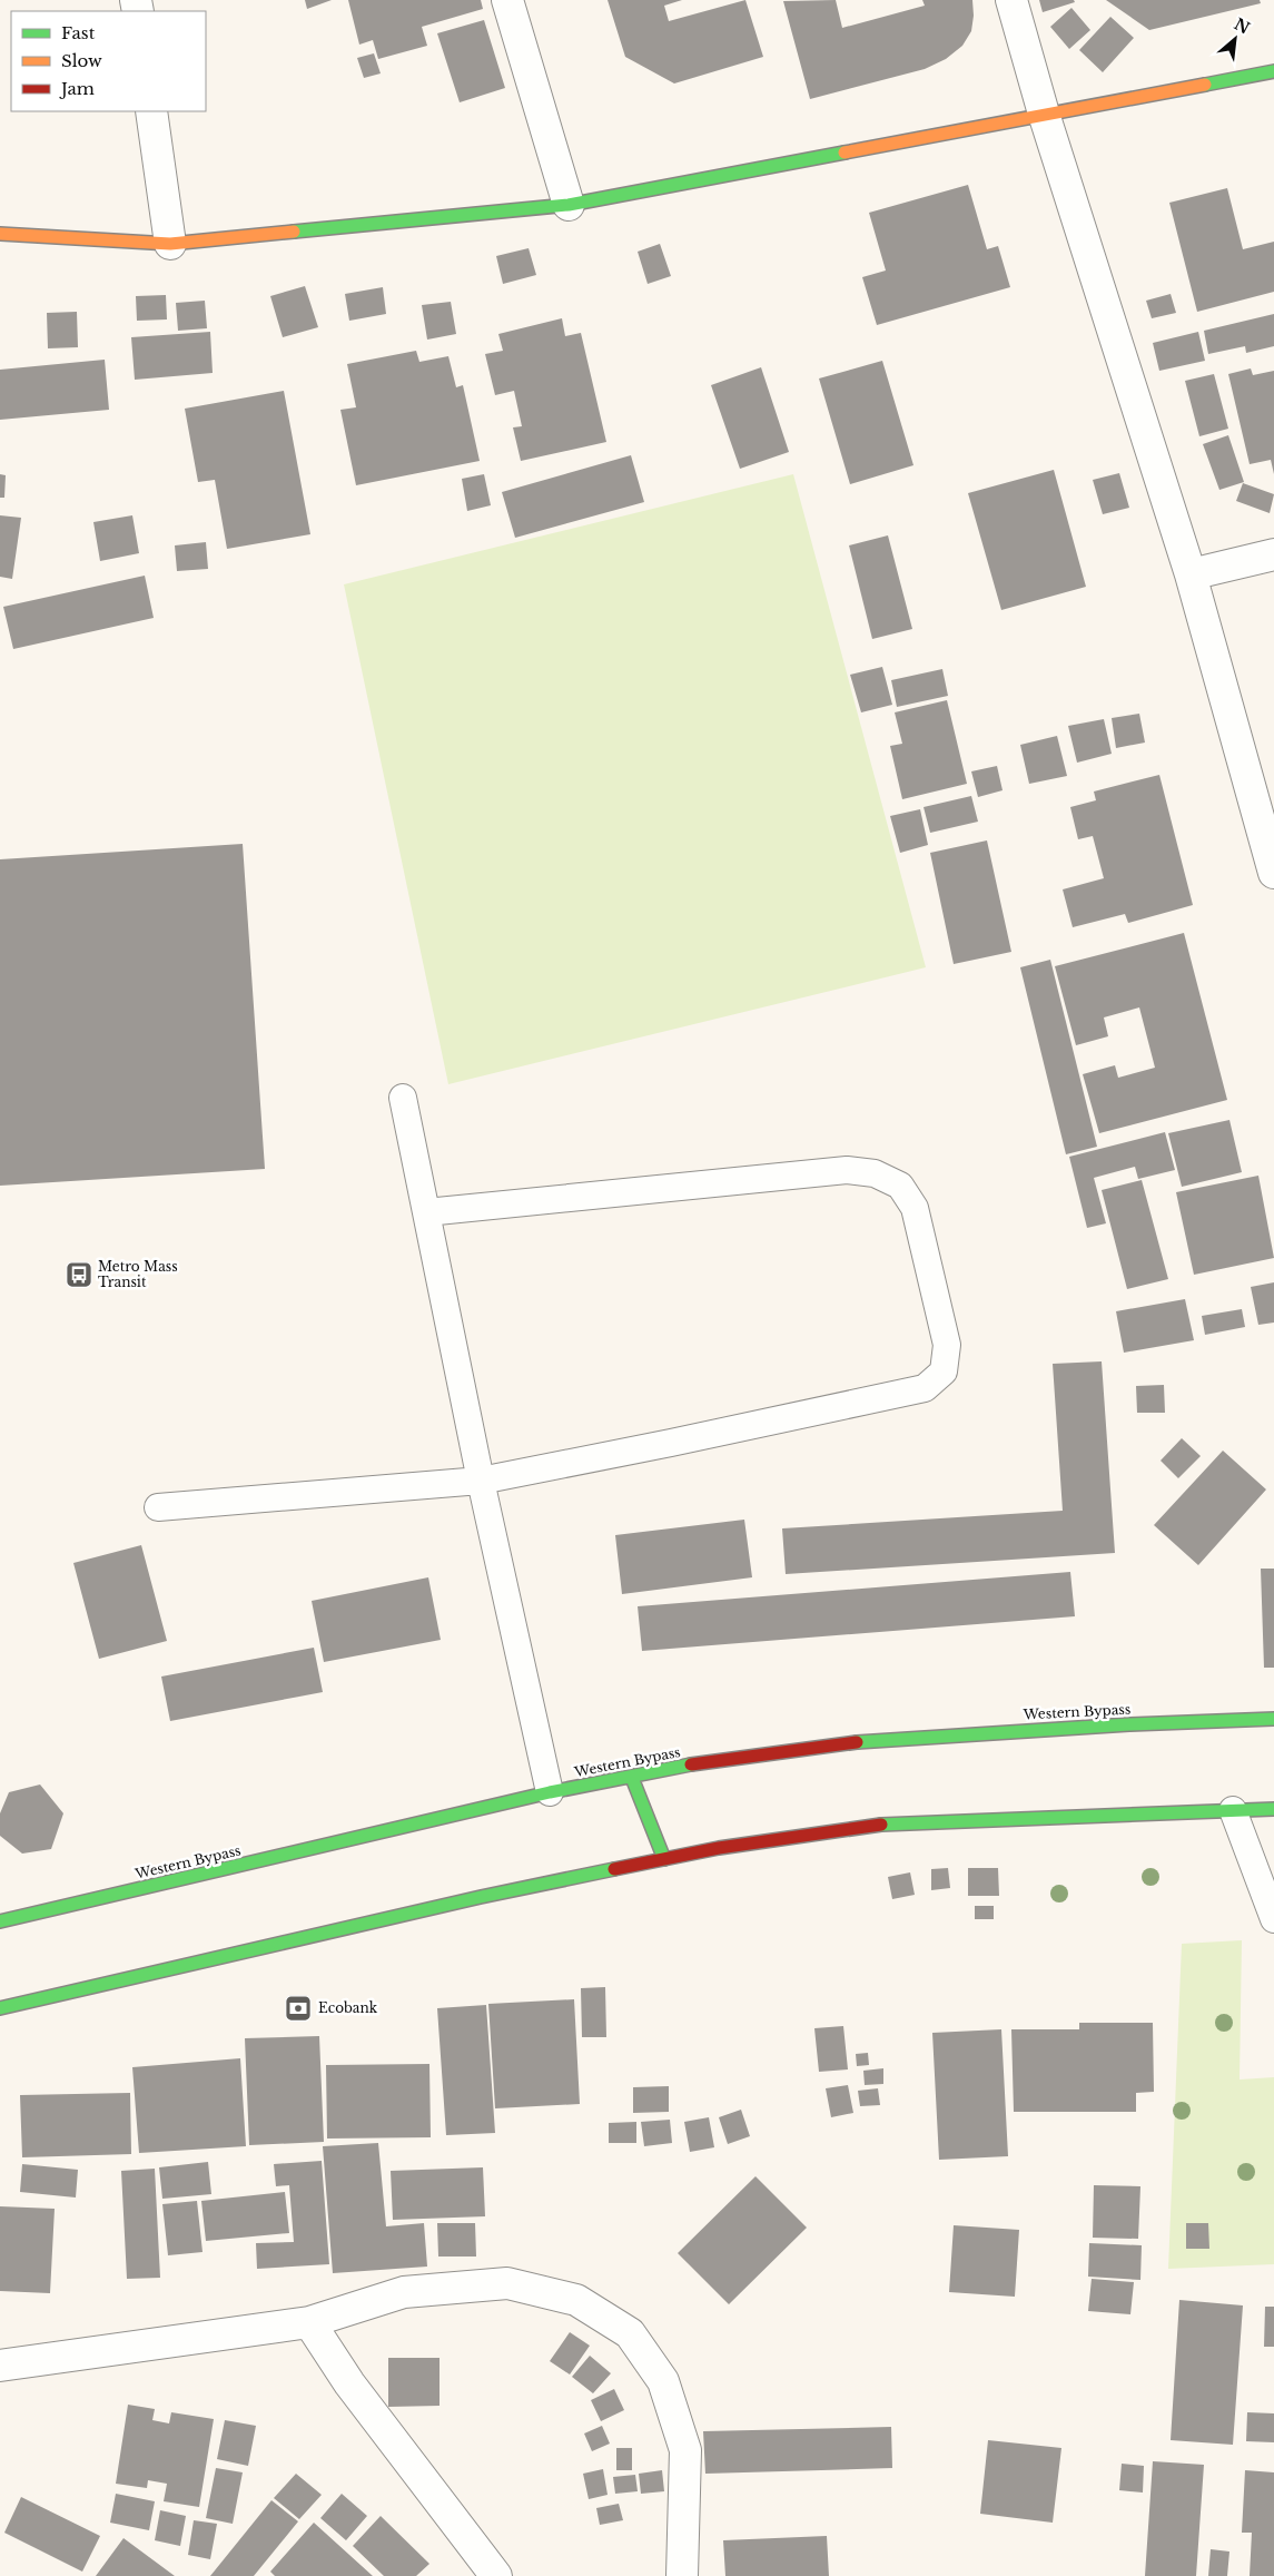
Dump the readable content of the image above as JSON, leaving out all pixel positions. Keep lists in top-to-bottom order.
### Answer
{
  "streets": {
    "main road": ["Western Bypass"]
  },
  "places": {
    "bus stop": ["Metro Mass Transit"],
    "bank": ["Ecobank"]
  },
  "legend": ["Fast", "Slow", "Jam"],
  "north": "top right"
}
